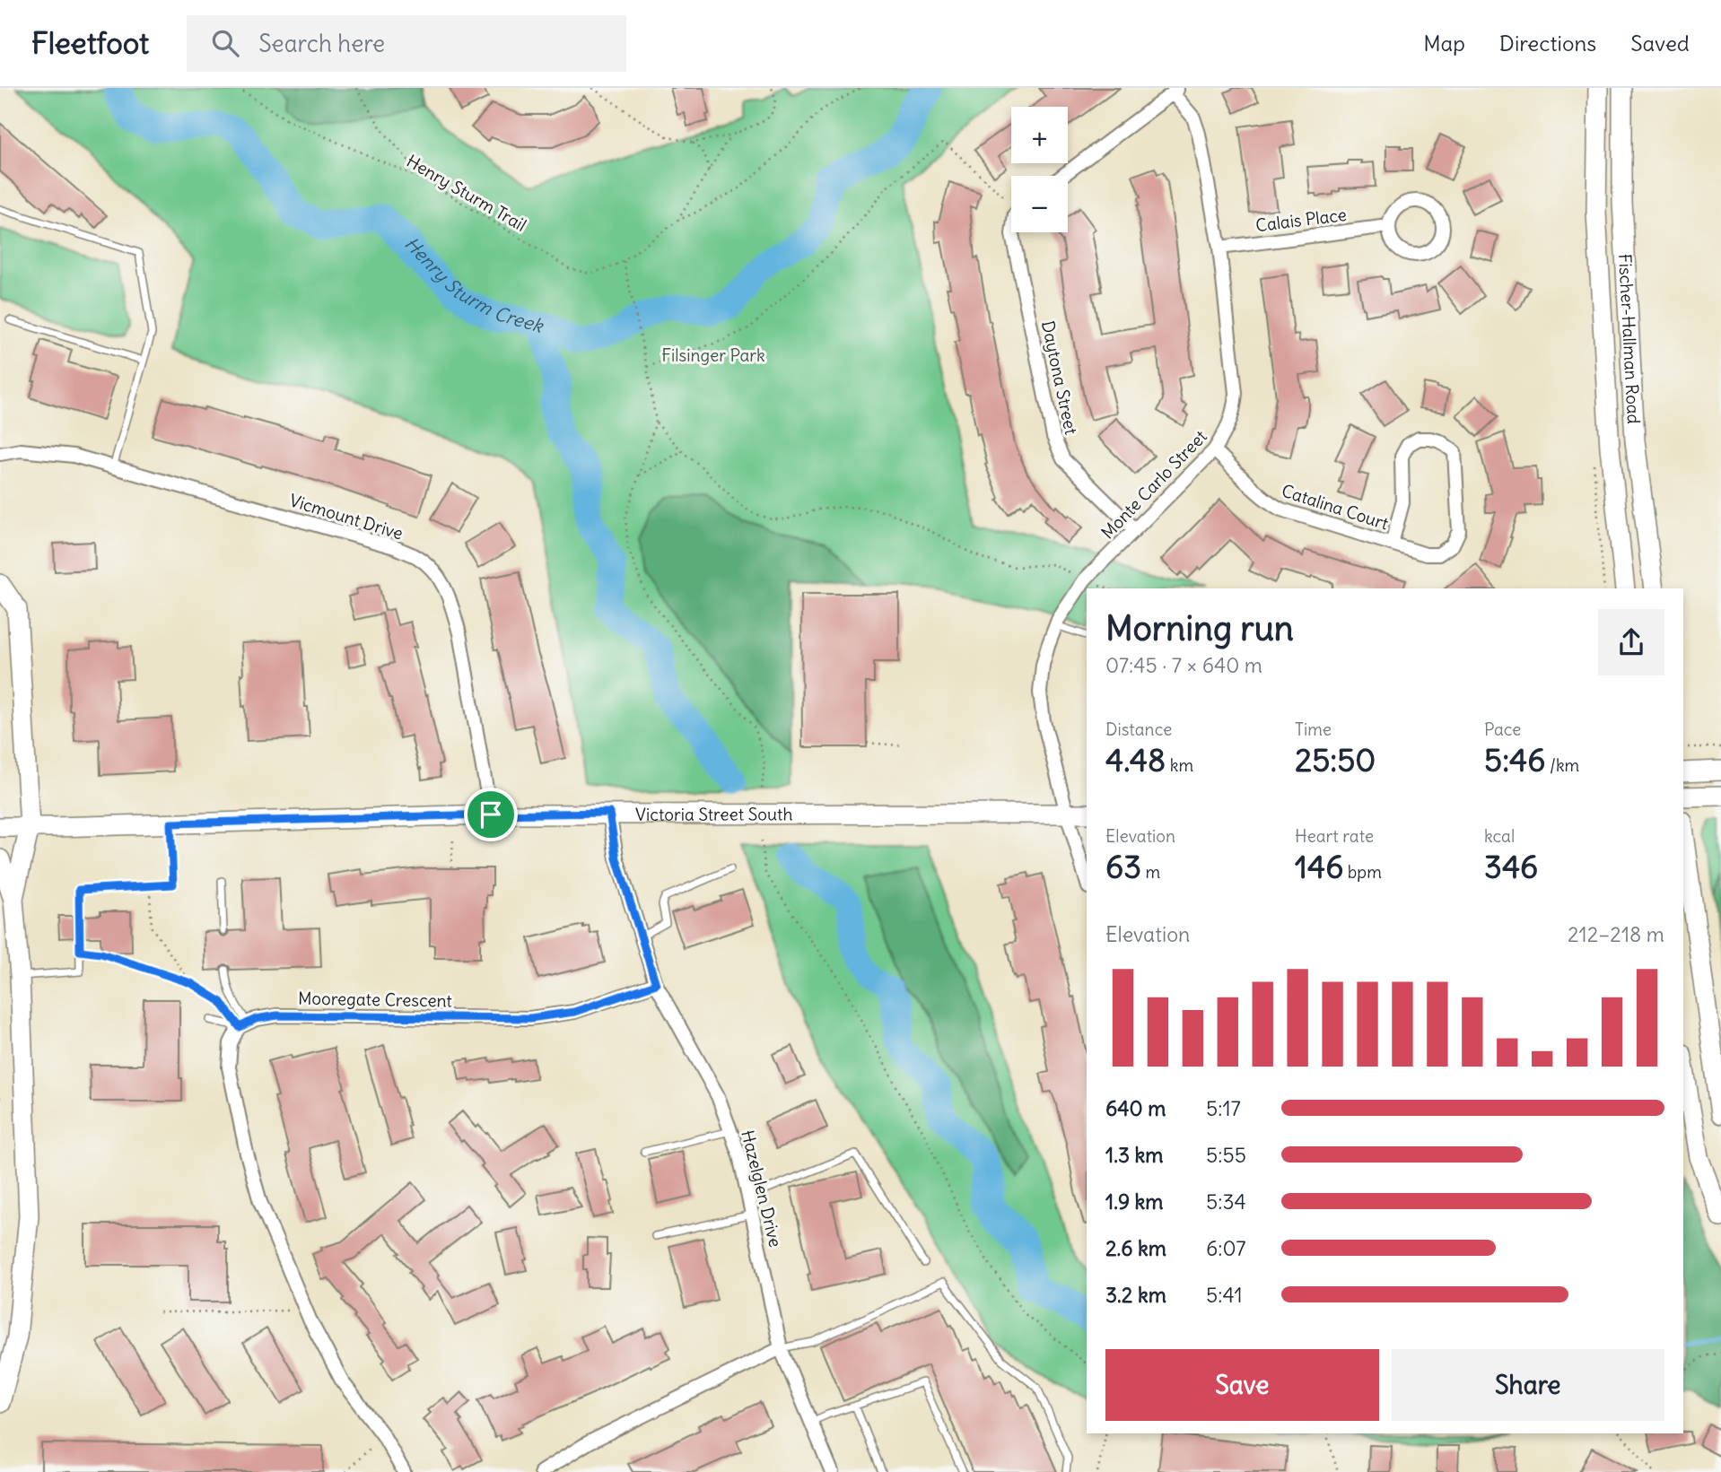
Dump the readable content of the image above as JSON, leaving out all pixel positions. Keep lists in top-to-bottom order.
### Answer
{
  "streets": {
    "main road": ["Fischer-Hallman Road", "Victoria Street South"],
    "street": [
      "Calais Place",
      "Daytona Street",
      "Monte Carlo Street",
      "Catalina Court",
      "Vicmount Drive",
      "Mooregate Crescent",
      "Hazelglen Drive"
    ],
    "path": ["Henry Sturm Trail"]
  },
  "crossings": [
    ["Calais Place", "Monte Carlo Street"],
    ["Daytona Street", "Monte Carlo Street"],
    ["Monte Carlo Street", "Catalina Court"],
    ["Monte Carlo Street", "Victoria Street South"],
    ["Vicmount Drive", "Victoria Street South"],
    ["Victoria Street South", "Hazelglen Drive"],
    ["Mooregate Crescent", "Hazelglen Drive"]
  ],
  "water": ["Henry Sturm Creek"],
  "parks": ["Filsinger Park"],
  "page": {
    "header": "Fleetfoot",
    "search": "Search here",
    "nav": ["Map", "Directions", "Saved"],
    "map_buttons": ["+", "−"],
    "heading": ["Morning run", "07:45 · 7 × 640 m"],
    "stats": [
      ["Distance", "4.48 km"],
      ["Time", "25:50"],
      ["Pace", "5:46 /km"],
      ["Elevation", "63 m"],
      ["Heart rate", "146 bpm"],
      ["kcal", "346"]
    ],
    "chart": ["Elevation", "212–218 m"],
    "list": [
      {
        "name": "640 m",
        "note": "5:17"
      },
      {
        "name": "1.3 km",
        "note": "5:55"
      },
      {
        "name": "1.9 km",
        "note": "5:34"
      },
      {
        "name": "2.6 km",
        "note": "6:07"
      },
      {
        "name": "3.2 km",
        "note": "5:41"
      }
    ],
    "buttons": ["Save", "Share"]
  }
}
